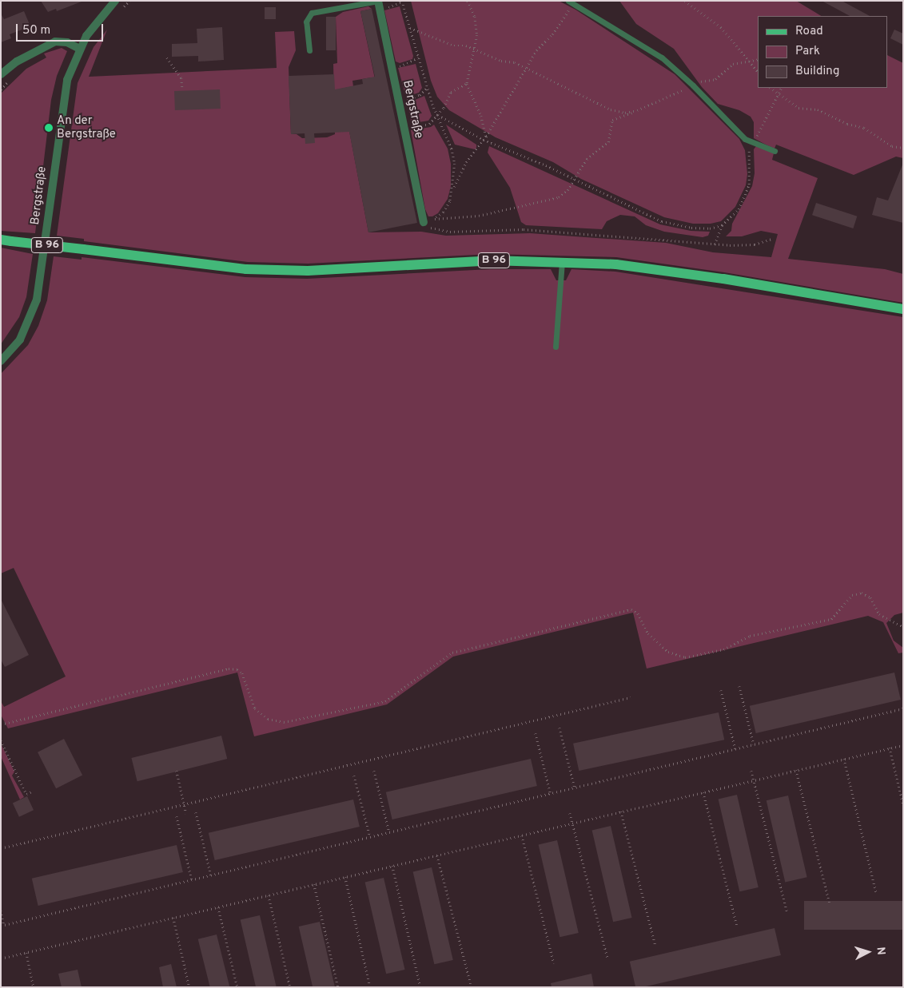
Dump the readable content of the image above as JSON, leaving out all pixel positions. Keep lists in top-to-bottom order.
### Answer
{
  "streets": {
    "main road": ["B 96"],
    "street": ["Bergstraße"]
  },
  "places": ["An der Bergstraße"],
  "legend": ["Road", "Park", "Building"],
  "scale_bar": "50 m",
  "north": "right"
}
